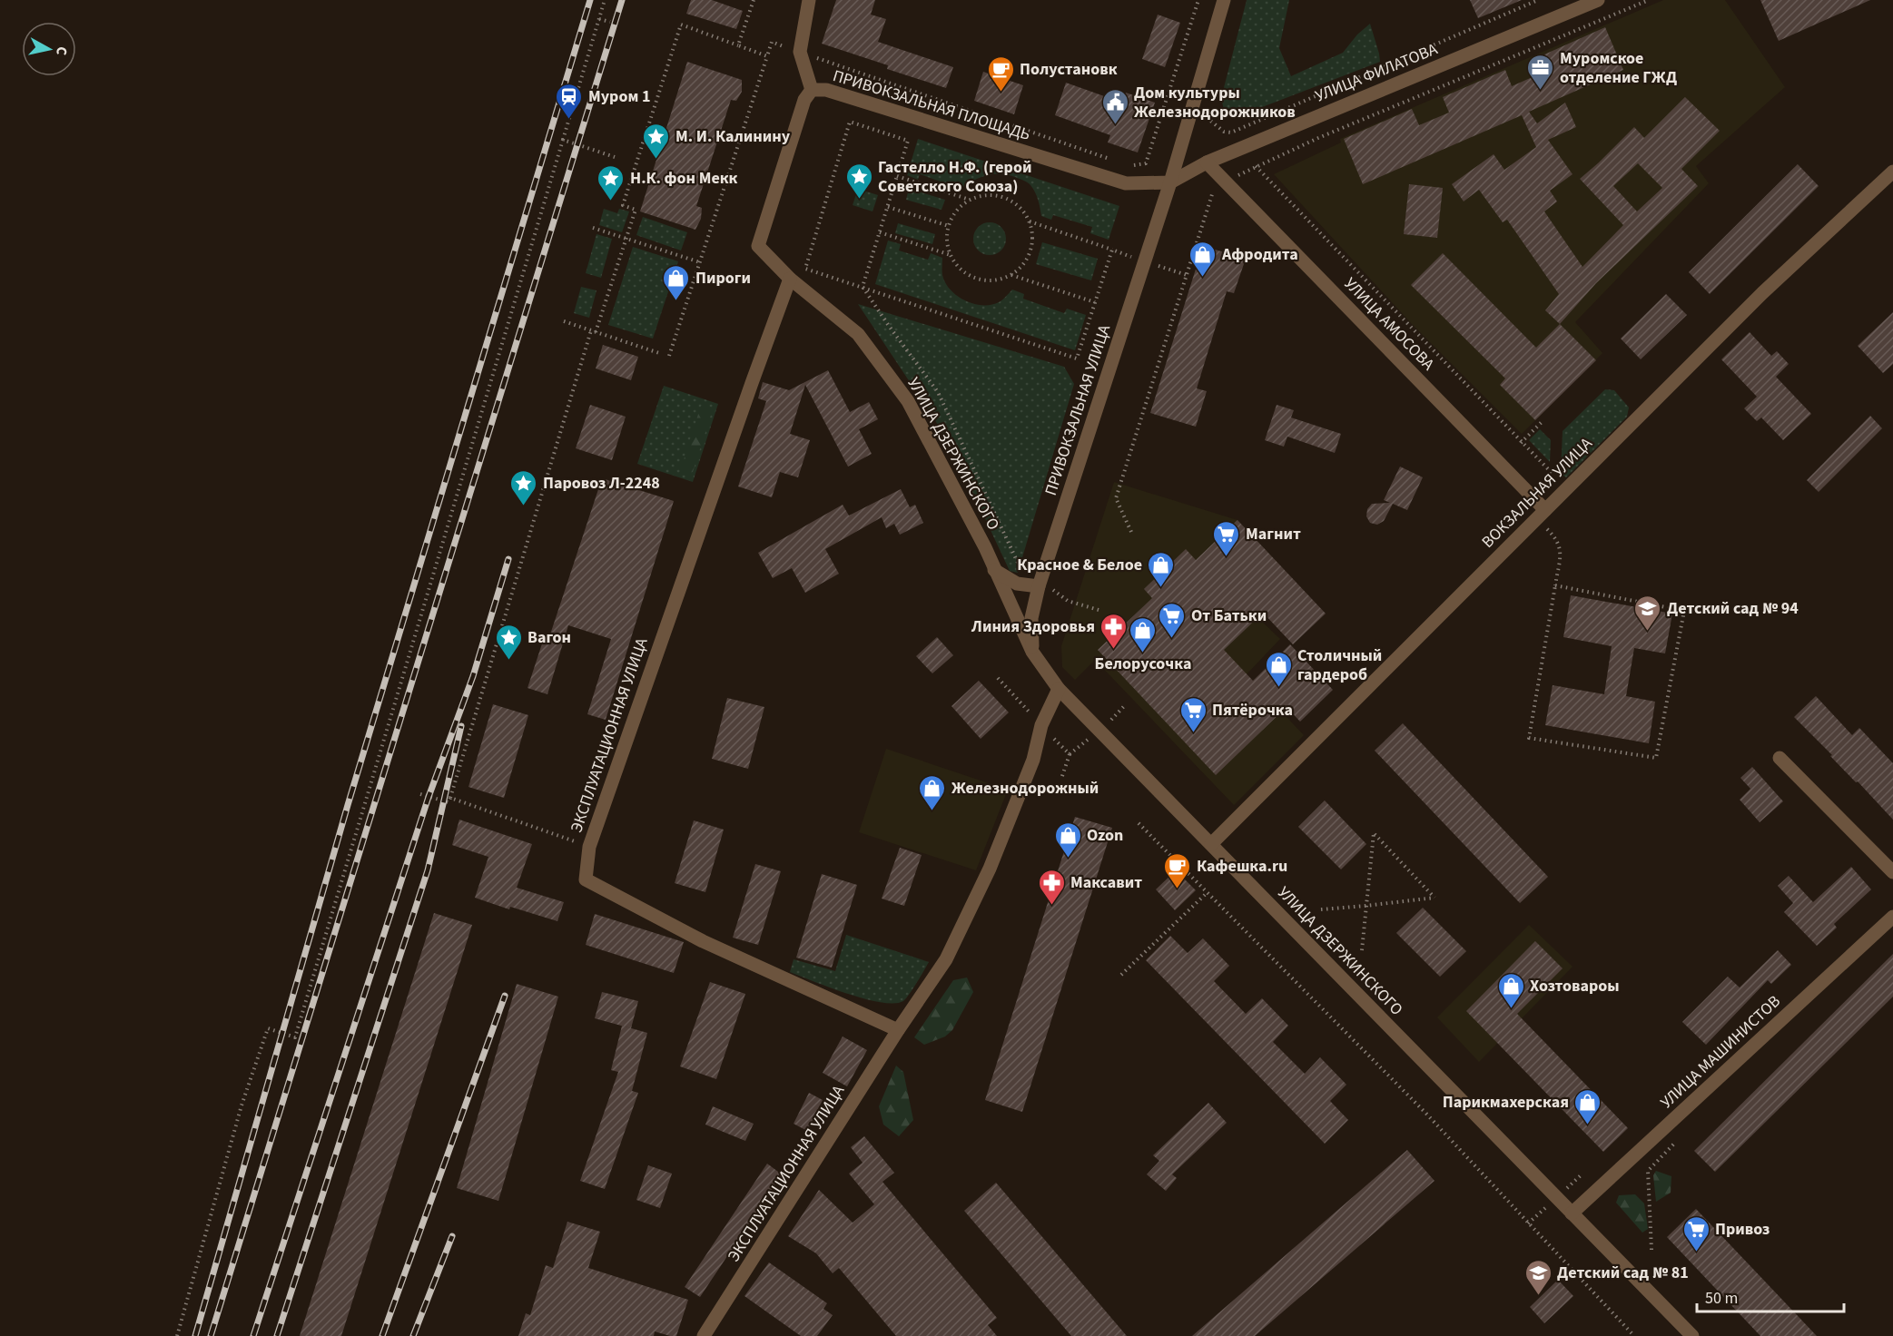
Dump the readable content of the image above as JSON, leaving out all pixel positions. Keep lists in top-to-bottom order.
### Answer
{
  "streets": {
    "street": [
      "УЛИЦА ФИЛАТОВА",
      "ПРИВОКЗАЛЬНАЯ ПЛОЩАДЬ",
      "УЛИЦА АМОСОВА",
      "ПРИВОКЗАЛЬНАЯ УЛИЦА",
      "УЛИЦА ДЗЕРЖИНСКОГО",
      "ВОКЗАЛЬНАЯ УЛИЦА",
      "ЭКСПЛУАТАЦИОННАЯ УЛИЦА",
      "УЛИЦА МАШИНИСТОВ"
    ]
  },
  "crossings": [
    ["УЛИЦА ФИЛАТОВА", "ПРИВОКЗАЛЬНАЯ ПЛОЩАДЬ"],
    ["УЛИЦА ФИЛАТОВА", "УЛИЦА АМОСОВА"],
    ["УЛИЦА ФИЛАТОВА", "ПРИВОКЗАЛЬНАЯ УЛИЦА"],
    ["ПРИВОКЗАЛЬНАЯ ПЛОЩАДЬ", "ПРИВОКЗАЛЬНАЯ УЛИЦА"],
    ["ПРИВОКЗАЛЬНАЯ ПЛОЩАДЬ", "УЛИЦА ДЗЕРЖИНСКОГО"],
    ["УЛИЦА АМОСОВА", "ВОКЗАЛЬНАЯ УЛИЦА"],
    ["ПРИВОКЗАЛЬНАЯ УЛИЦА", "УЛИЦА ДЗЕРЖИНСКОГО"],
    ["УЛИЦА ДЗЕРЖИНСКОГО", "ВОКЗАЛЬНАЯ УЛИЦА"],
    ["УЛИЦА ДЗЕРЖИНСКОГО", "ЭКСПЛУАТАЦИОННАЯ УЛИЦА"],
    ["УЛИЦА ДЗЕРЖИНСКОГО", "УЛИЦА МАШИНИСТОВ"]
  ],
  "places": {
    "office": ["Муромское отделение ГЖД"],
    "cafe": ["Полустановк", "Кафешка.ru"],
    "station": ["Муром 1"],
    "public building": ["Дом культуры Железнодорожников"],
    "place": [
      "М. И. Калинину",
      "Гастелло Н.Ф. (герой Советского Союза)",
      "Н.К. фон Мекк",
      "Паровоз Л-2248",
      "Вагон"
    ],
    "shop": [
      "Афродита",
      "Пироги",
      "Красное & Белое",
      "Белорусочка",
      "Столичный гардероб",
      "Железнодорожный",
      "Ozon",
      "Хозтовароы",
      "Парикмахерская"
    ],
    "supermarket": [
      "Магнит",
      "От Батьки",
      "Пятёрочка",
      "Привоз"
    ],
    "school or university": ["Детский сад № 94", "Детский сад № 81"],
    "pharmacy": ["Линия Здоровья", "Максавит"]
  },
  "scale_bar": "50 m",
  "north": "right"
}
